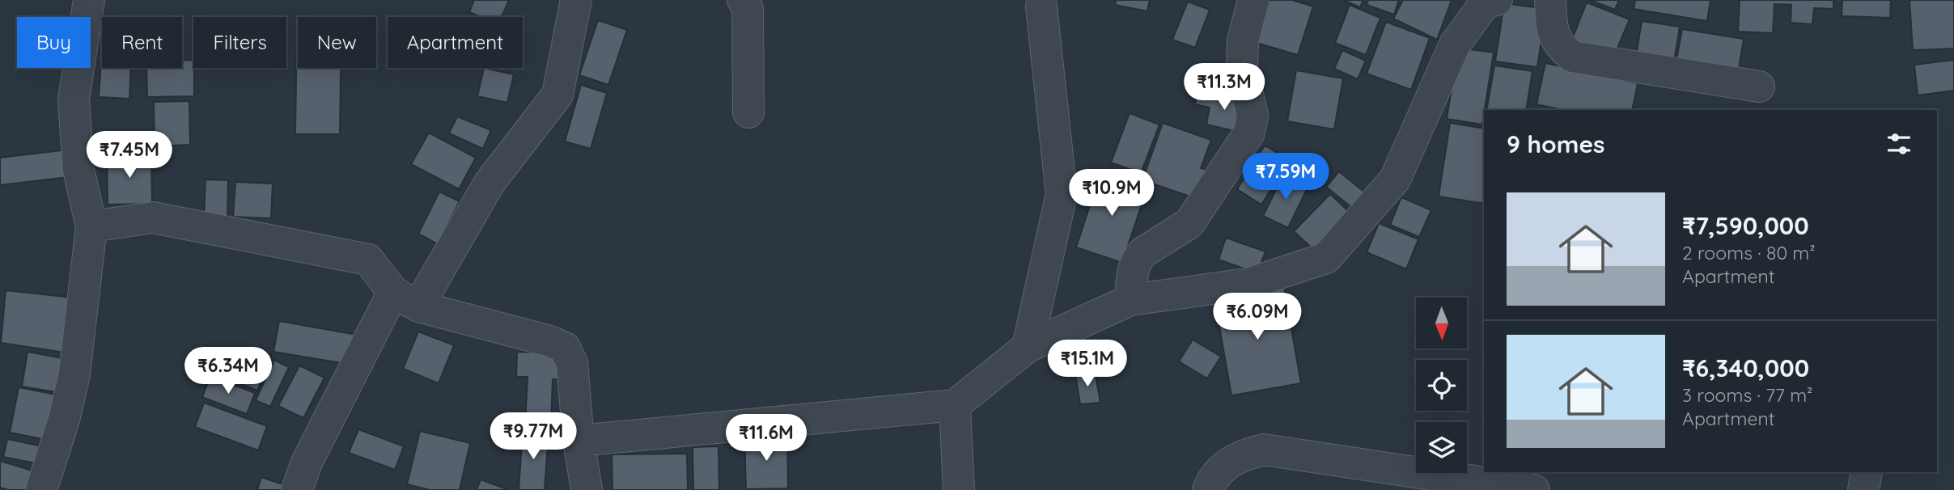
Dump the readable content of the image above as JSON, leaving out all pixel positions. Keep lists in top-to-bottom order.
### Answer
{
  "north": "bottom",
  "page": {
    "chip": [
      "Buy",
      "Rent",
      "Filters",
      "New",
      "Apartment"
    ],
    "price": [
      "₹11.3M",
      "₹7.45M",
      "₹7.59M",
      "₹10.9M",
      "₹6.09M",
      "₹15.1M",
      "₹6.34M",
      "₹9.77M",
      "₹11.6M"
    ],
    "heading": "9 homes",
    "list": [
      {
        "name": "₹7,590,000",
        "note": "2 rooms · 80 m² · Apartment"
      },
      {
        "name": "₹6,340,000",
        "note": "3 rooms · 77 m² · Apartment"
      }
    ]
  }
}
